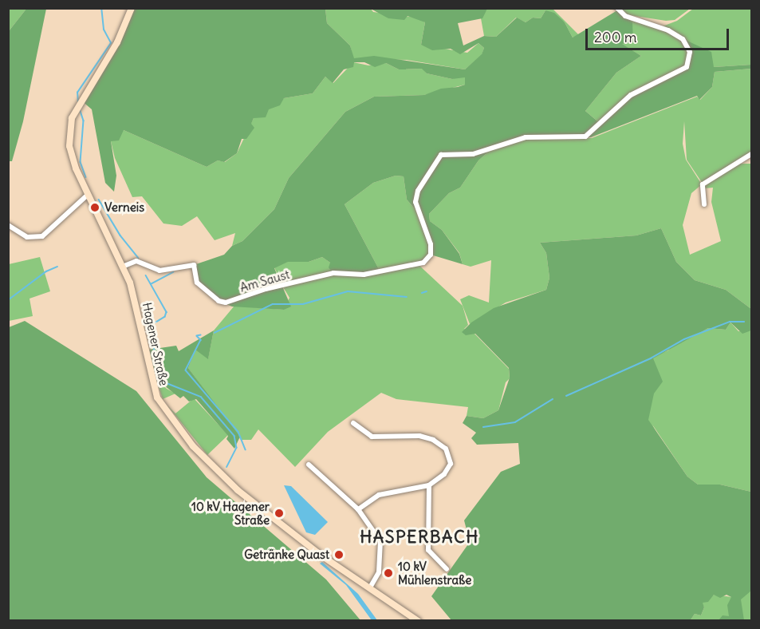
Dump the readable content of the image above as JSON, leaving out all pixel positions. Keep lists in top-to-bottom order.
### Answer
{
  "streets": {
    "main road": ["Hagener Straße"],
    "street": ["Am Saust"]
  },
  "crossings": [
    ["Am Saust", "Hagener Straße"]
  ],
  "districts": ["HASPERBACH"],
  "places": [
    "Verneis",
    "10 kV Hagener Straße",
    "Getränke Quast",
    "10 kV Mühlenstraße"
  ],
  "scale_bar": "200 m"
}
